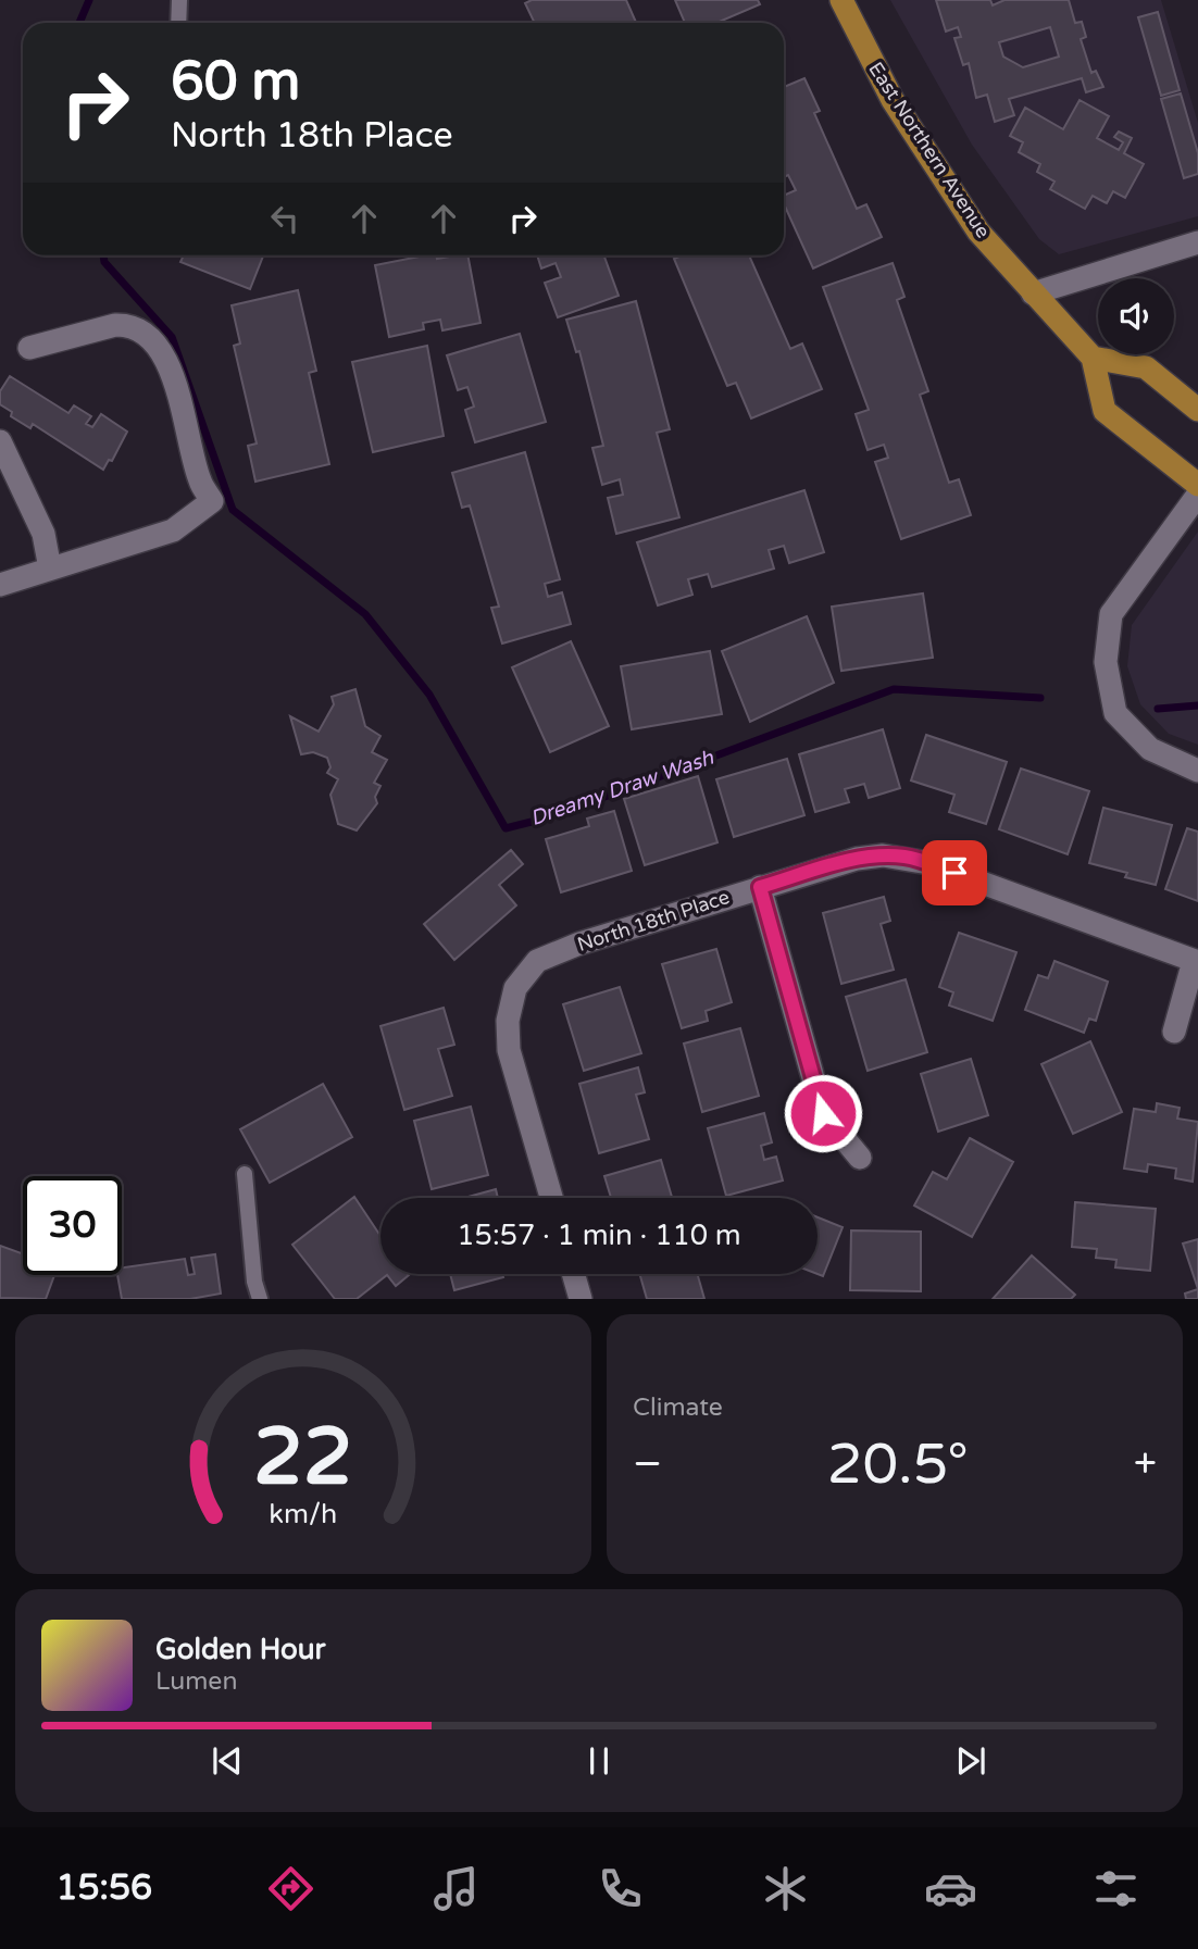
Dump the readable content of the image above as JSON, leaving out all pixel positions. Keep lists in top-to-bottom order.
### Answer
{
  "streets": {
    "main road": ["East Northern Avenue"],
    "street": ["North 18th Place"]
  },
  "water": ["Dreamy Draw Wash"],
  "page": {
    "turn": ["60 m", "North 18th Place"],
    "limit": "30",
    "trip": "15:57 · 1 min · 110 m",
    "tile": "Climate",
    "heat": ["−", "20.5°", "+"],
    "song": ["Golden Hour", "Lumen"],
    "tabs": "15:56",
    "gauge": ["22", "km/h"]
  }
}
